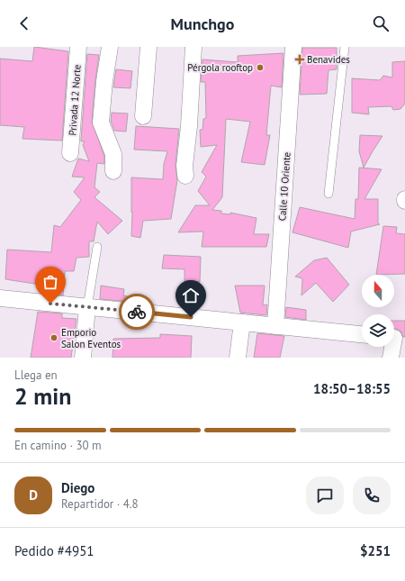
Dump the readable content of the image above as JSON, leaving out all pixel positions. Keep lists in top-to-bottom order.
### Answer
{
  "streets": {
    "street": ["Privada 12 Norte", "Calle 10 Oriente"]
  },
  "places": {
    "health": ["Benavides"],
    "other": ["Pérgola rooftop", "Emporio Salon Eventos"]
  },
  "north": "top",
  "page": {
    "header": "Munchgo",
    "heading": ["2 min", "Llega en", "18:50–18:55"],
    "panel": [
      "Diego",
      "Repartidor · 4.8",
      "Pedido #4951",
      "$251"
    ],
    "bar": "En camino · 30 m",
    "round": "D"
  }
}
